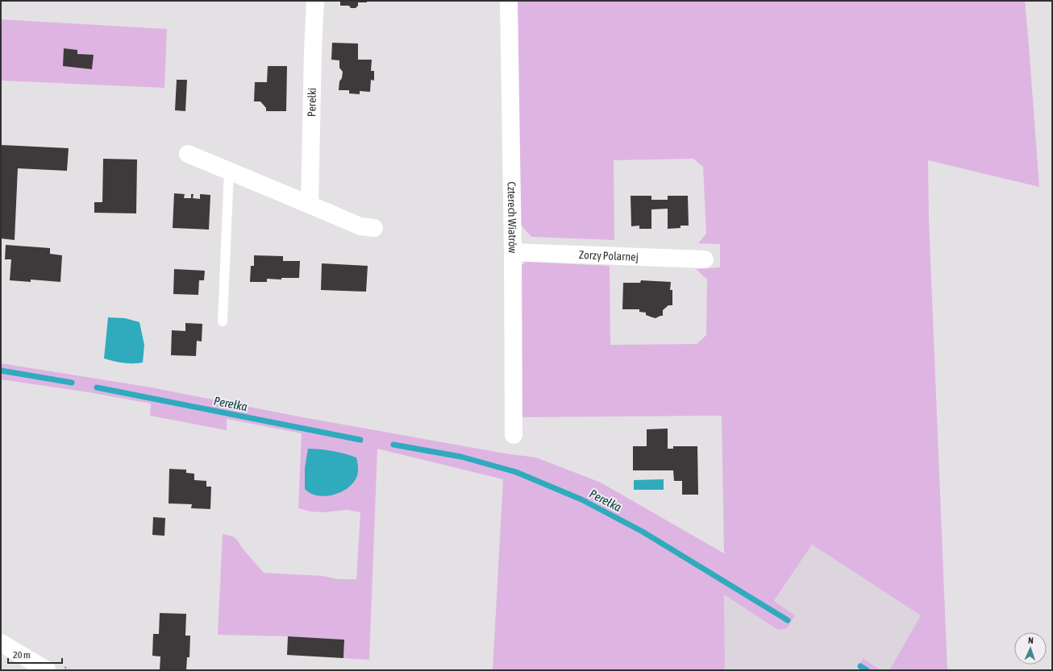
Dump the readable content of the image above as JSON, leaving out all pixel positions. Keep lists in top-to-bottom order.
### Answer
{
  "streets": {
    "street": ["Perełki", "Czterech Wiatrów", "Zorzy Polarnej"]
  },
  "crossings": [
    ["Czterech Wiatrów", "Zorzy Polarnej"]
  ],
  "water": ["Perełka"],
  "scale_bar": "20 m",
  "north": "top"
}
